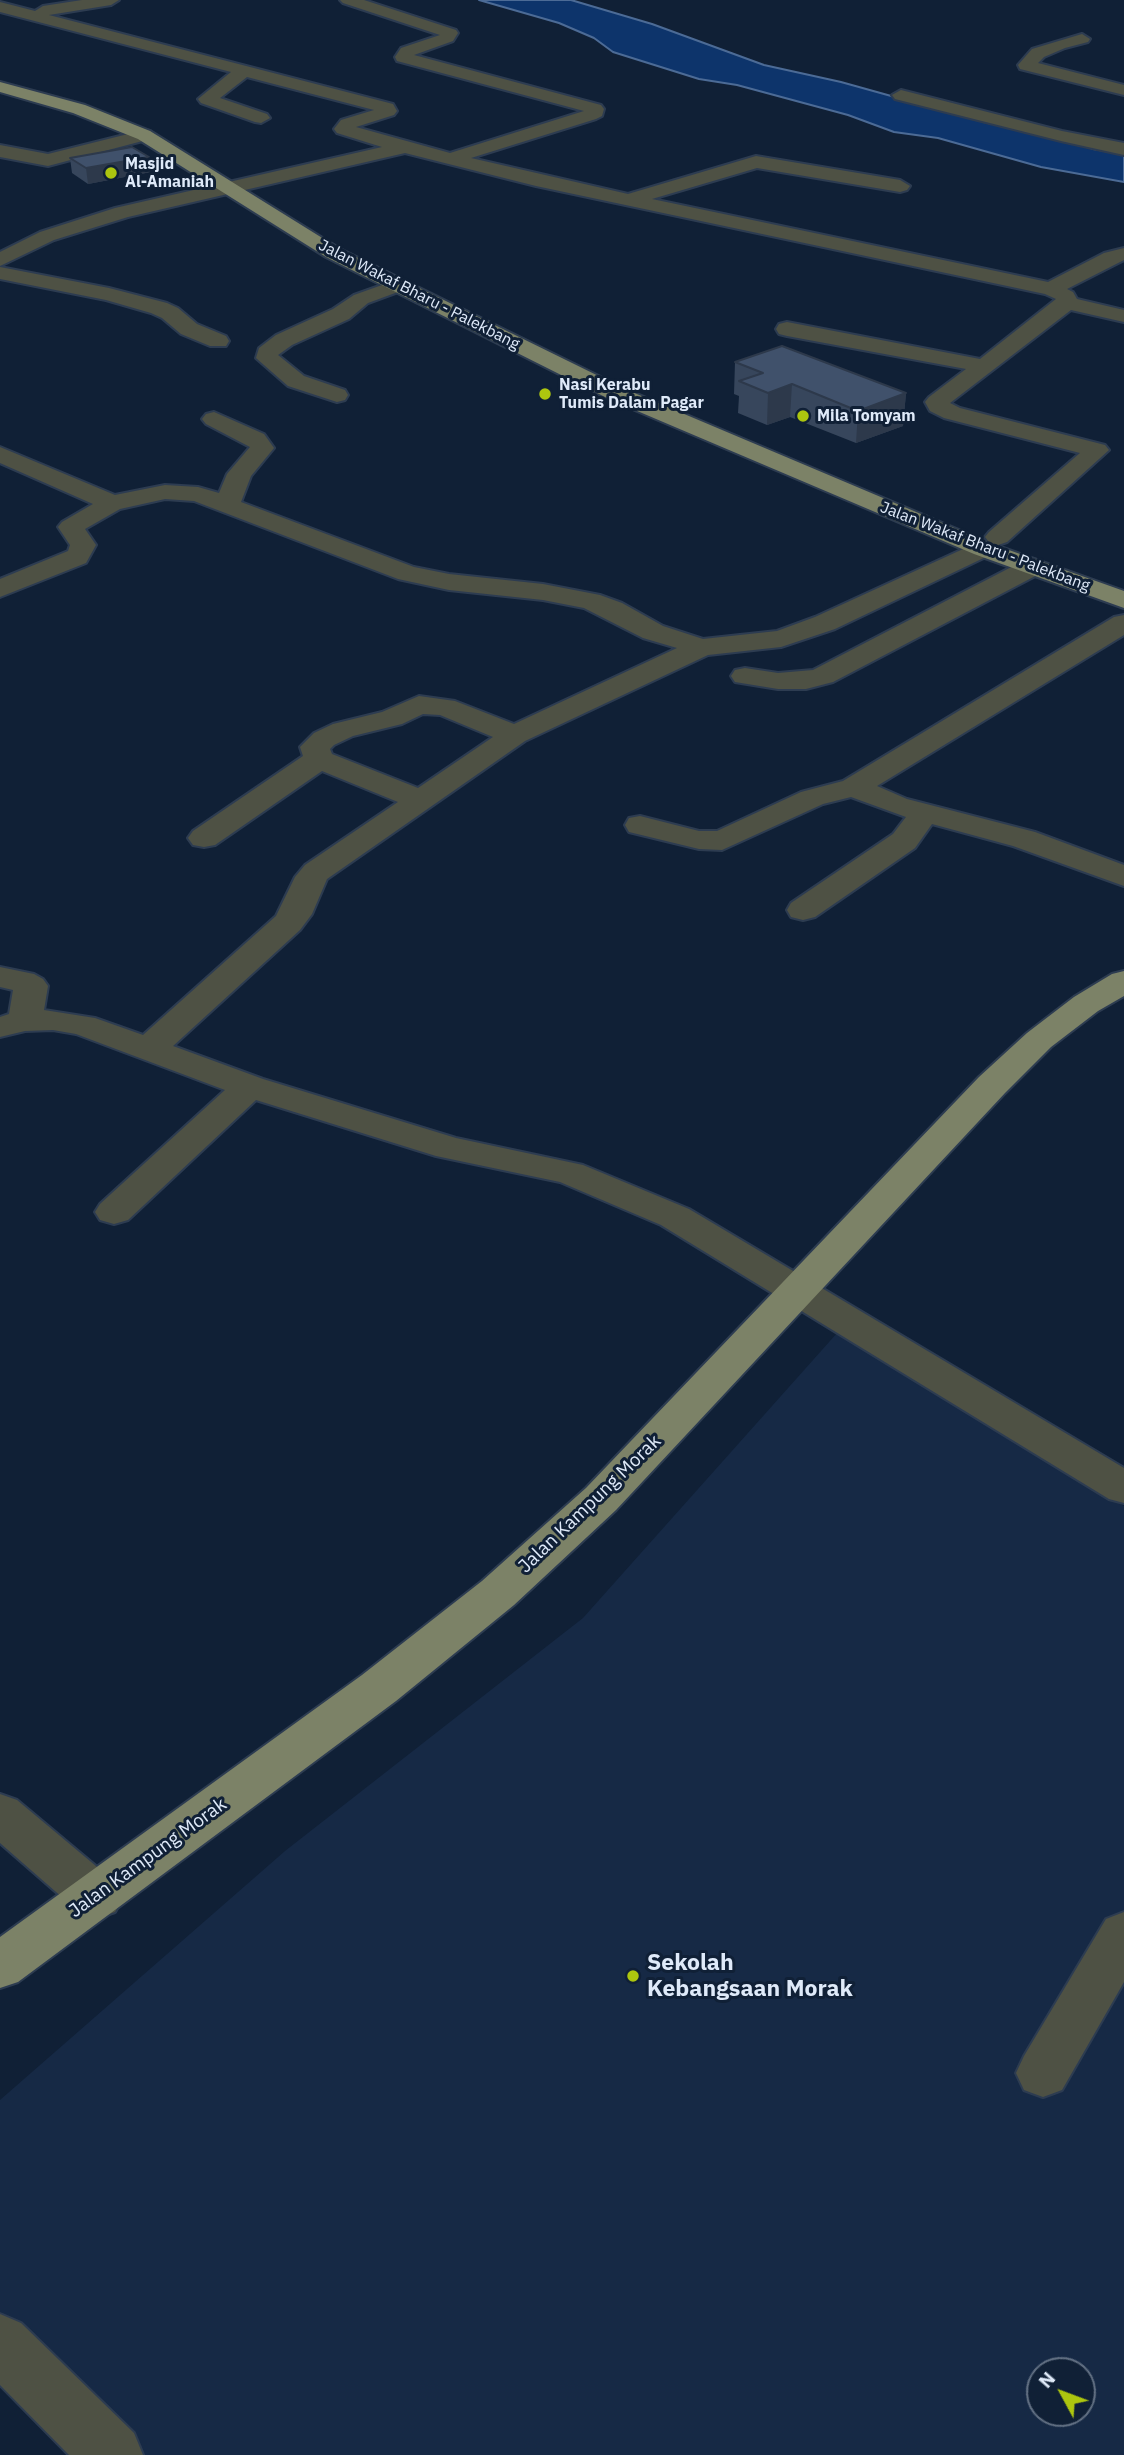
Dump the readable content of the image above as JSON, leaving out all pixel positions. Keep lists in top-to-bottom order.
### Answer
{
  "streets": {
    "main road": ["Jalan Wakaf Bharu - Palekbang", "Jalan Kampung Morak"]
  },
  "places": [
    "Masjid Al-Amaniah",
    "Nasi Kerabu Tumis Dalam Pagar",
    "Mila Tomyam",
    "Sekolah Kebangsaan Morak"
  ],
  "north": "top left"
}
